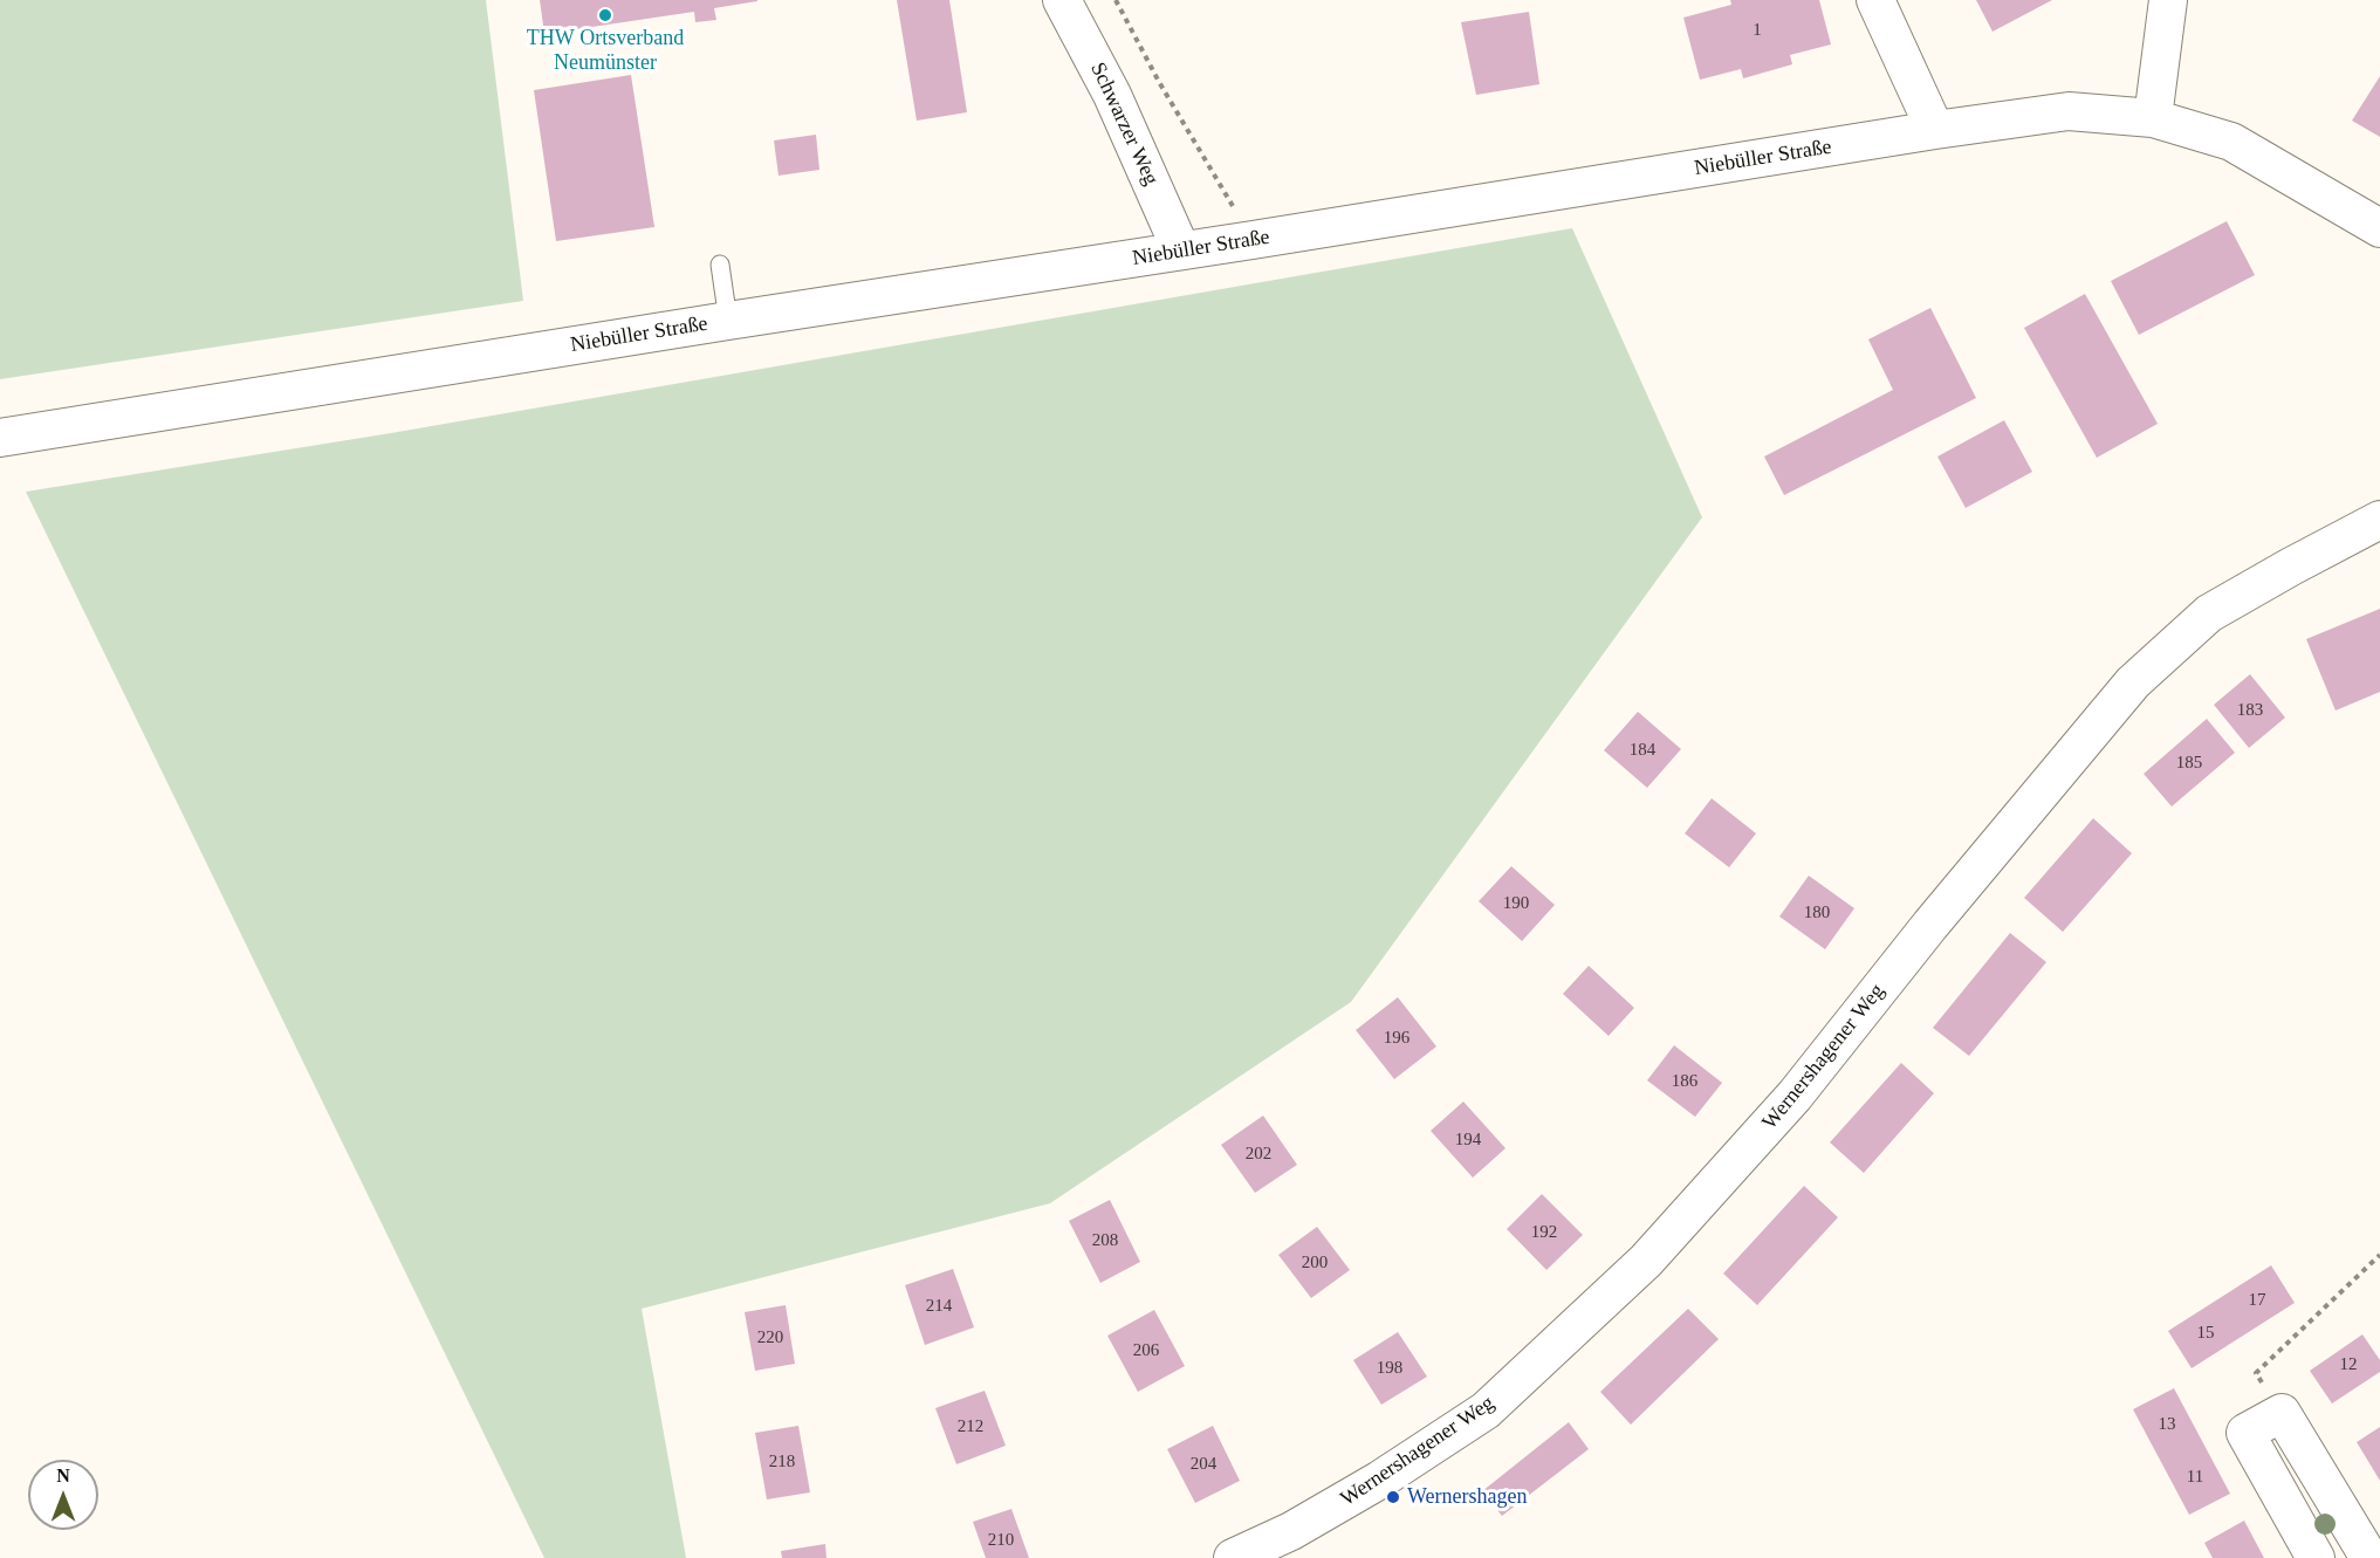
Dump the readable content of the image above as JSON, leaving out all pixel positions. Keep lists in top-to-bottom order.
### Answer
{
  "streets": {
    "street": ["Schwarzer Weg", "Niebüller Straße", "Wernershagener Weg"]
  },
  "crossings": [
    ["Schwarzer Weg", "Niebüller Straße"]
  ],
  "places": ["THW Ortsverband Neumünster", "Wernershagen"],
  "house_numbers": [
    "1",
    "183",
    "184",
    "185",
    "190",
    "180",
    "196",
    "186",
    "194",
    "202",
    "192",
    "208",
    "200",
    "17",
    "214",
    "15",
    "220",
    "206",
    "12",
    "198",
    "13",
    "212",
    "218",
    "204",
    "11",
    "210"
  ],
  "north": "top"
}
